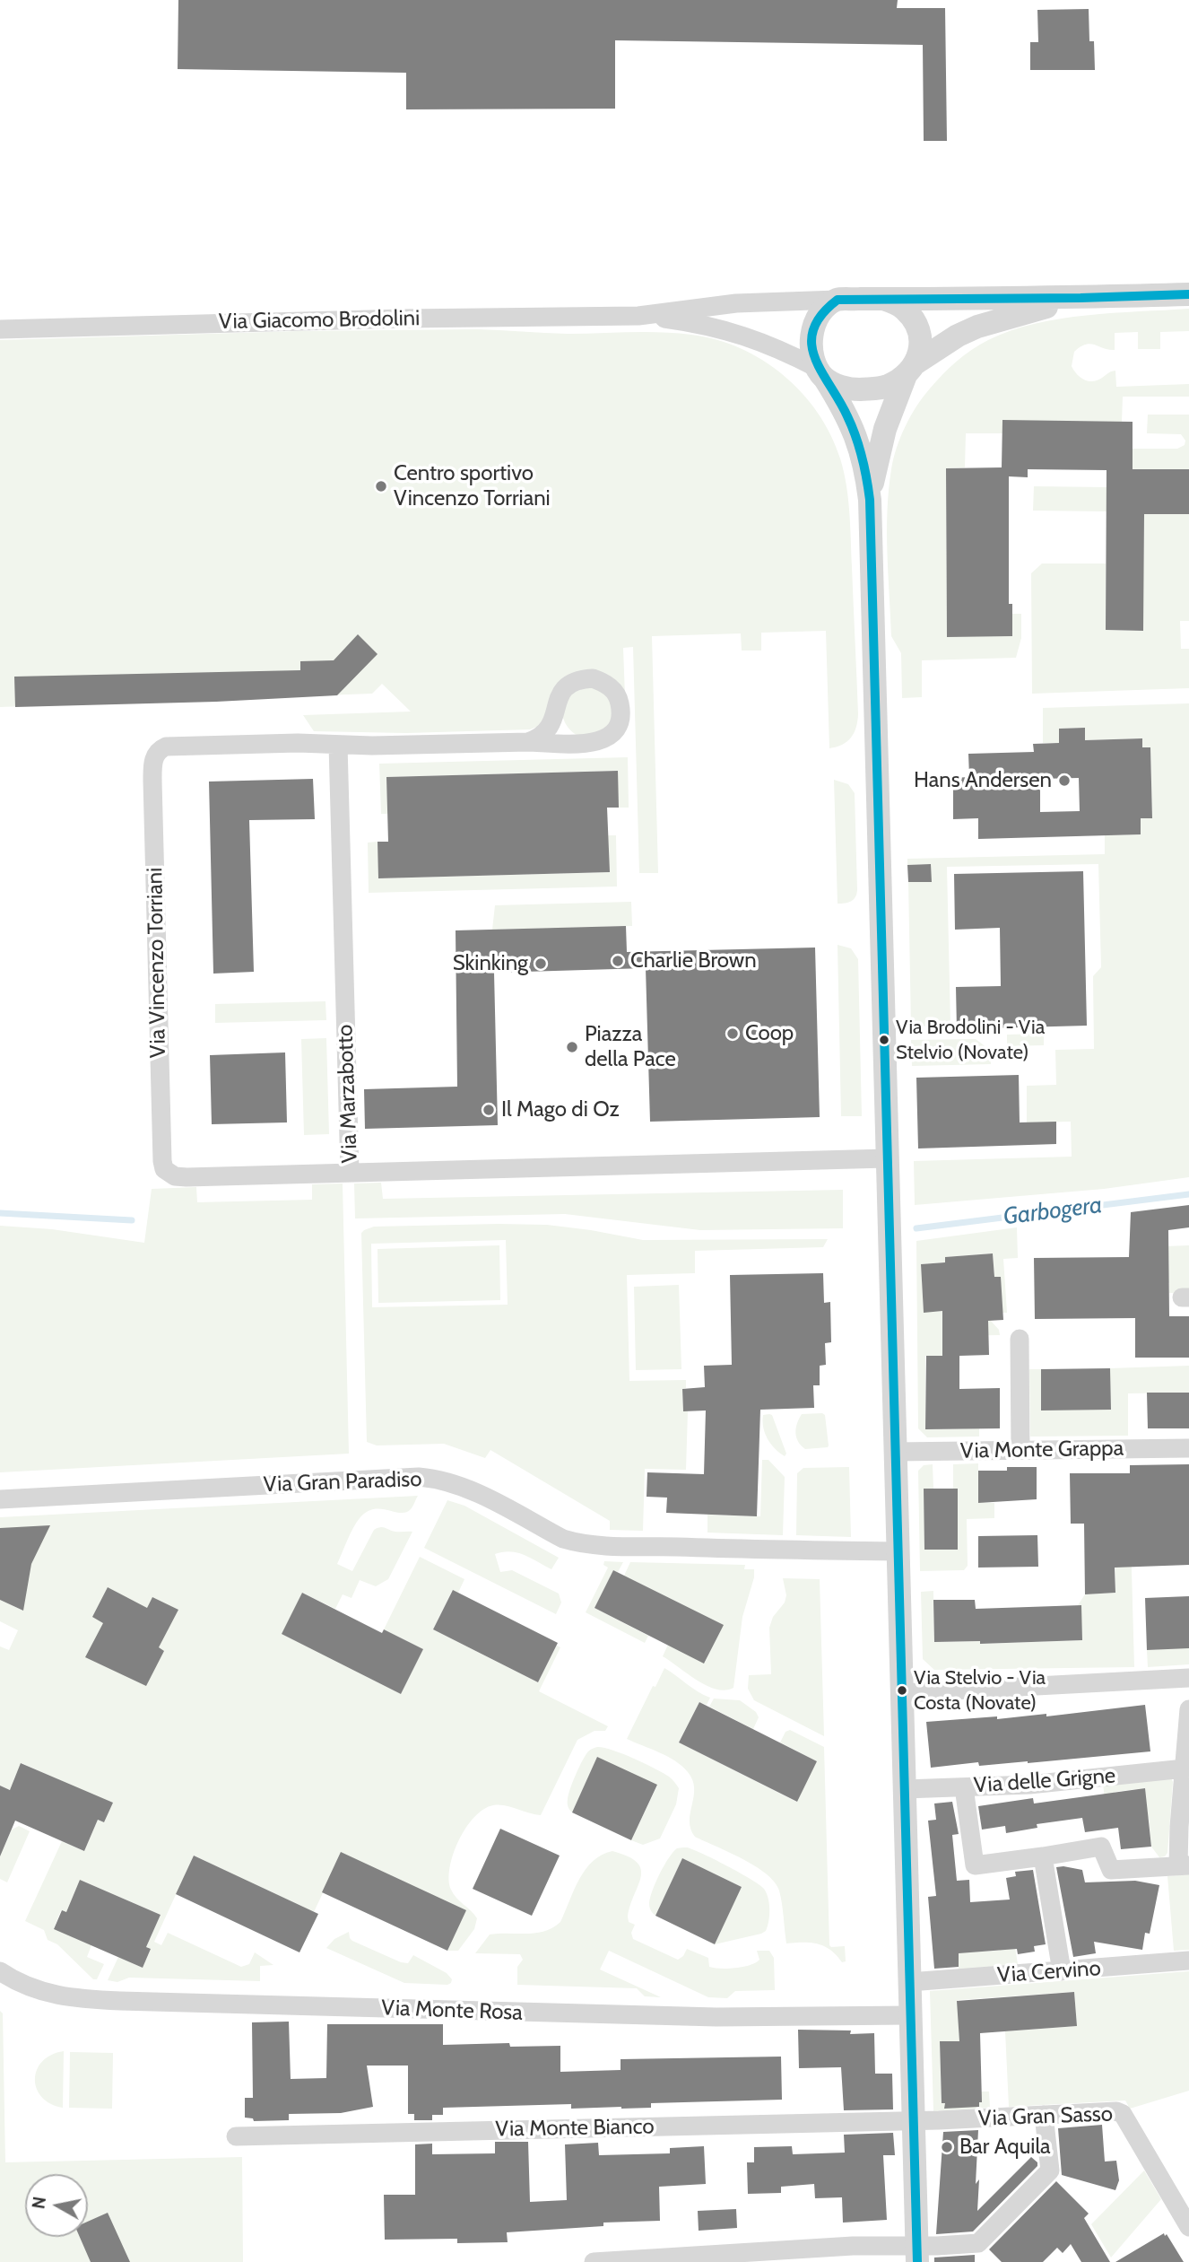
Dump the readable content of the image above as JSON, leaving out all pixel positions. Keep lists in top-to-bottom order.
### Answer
{
  "streets": {
    "street": [
      "Via Giacomo Brodolini",
      "Via Vincenzo Torriani",
      "Via Marzabotto",
      "Via Monte Grappa",
      "Via Gran Paradiso",
      "Via delle Grigne",
      "Via Cervino",
      "Via Monte Rosa",
      "Via Gran Sasso",
      "Via Monte Bianco"
    ]
  },
  "crossings": [
    ["Via Vincenzo Torriani", "Via Marzabotto"],
    ["Via Gran Sasso", "Via Monte Bianco"]
  ],
  "water": ["Garbogera"],
  "places": [
    "Centro sportivo Vincenzo Torriani",
    "Hans Andersen",
    "Charlie Brown",
    "Skinking",
    "Coop",
    "Via Brodolini - Via Stelvio (Novate)",
    "Piazza della Pace",
    "Il Mago di Oz",
    "Via Stelvio - Via Costa (Novate)",
    "Bar Aquila"
  ],
  "north": "left"
}
